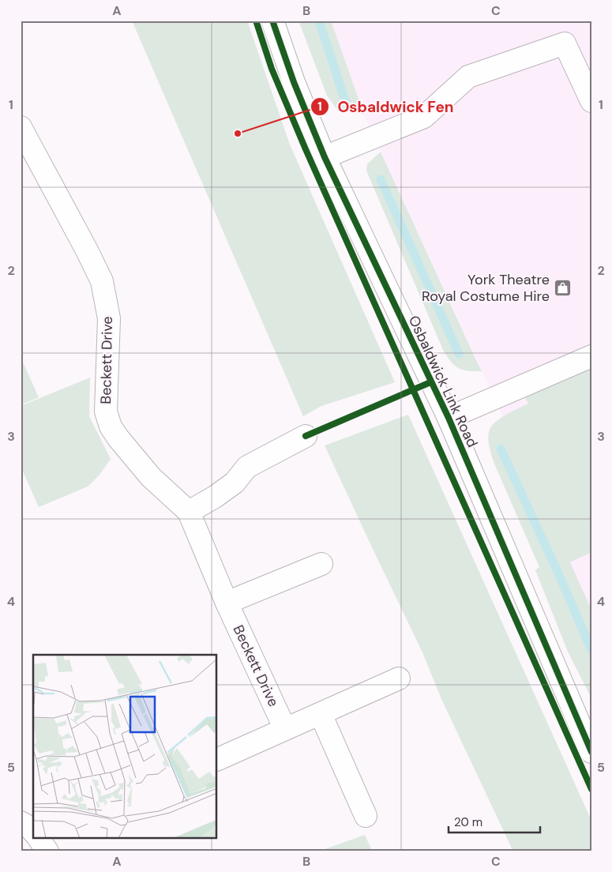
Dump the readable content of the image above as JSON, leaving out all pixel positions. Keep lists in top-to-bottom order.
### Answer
{
  "streets": {
    "street": ["Beckett Drive", "Osbaldwick Link Road"]
  },
  "places": {
    "other": ["Osbaldwick Fen"],
    "shop": ["York Theatre Royal Costume Hire"]
  },
  "scale_bar": "20 m",
  "grid": {
    "columns": ["A", "B", "C"],
    "rows": [
      "1",
      "2",
      "3",
      "4",
      "5"
    ]
  }
}
